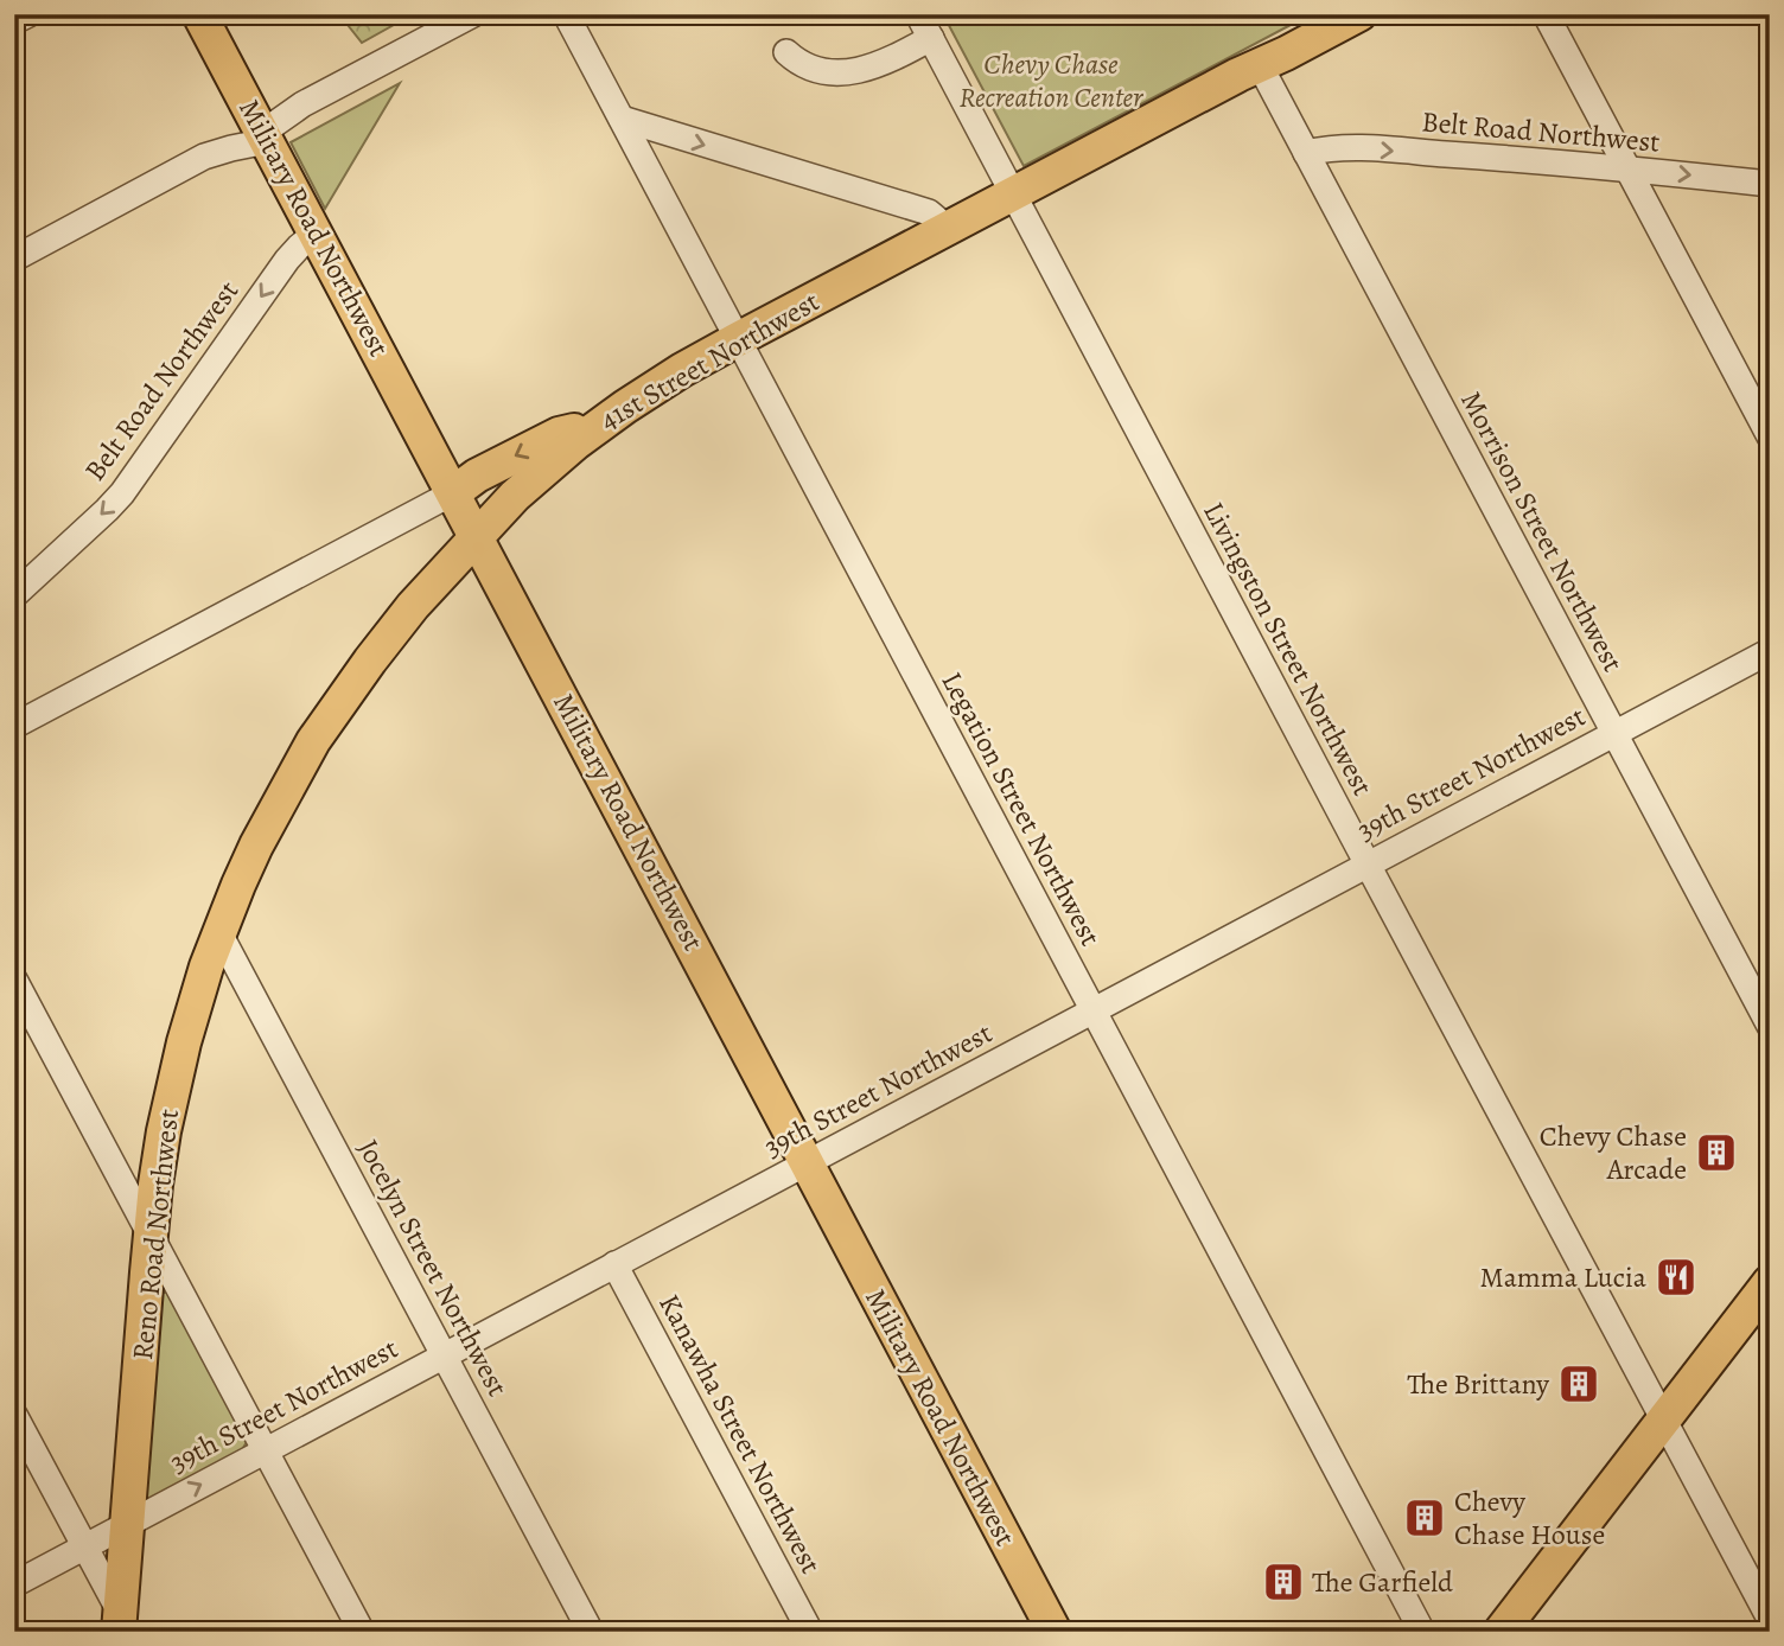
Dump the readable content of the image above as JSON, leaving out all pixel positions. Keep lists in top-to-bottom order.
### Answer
{
  "streets": {
    "main road": ["Military Road Northwest", "41st Street Northwest", "Reno Road Northwest"],
    "street": [
      "Belt Road Northwest",
      "Morrison Street Northwest",
      "Livingston Street Northwest",
      "39th Street Northwest",
      "Legation Street Northwest",
      "Jocelyn Street Northwest",
      "Kanawha Street Northwest"
    ]
  },
  "crossings": [
    ["Belt Road Northwest", "Military Road Northwest"],
    ["Belt Road Northwest", "Morrison Street Northwest"],
    ["Military Road Northwest", "41st Street Northwest"],
    ["Military Road Northwest", "39th Street Northwest"],
    ["Military Road Northwest", "Reno Road Northwest"],
    ["41st Street Northwest", "Morrison Street Northwest"],
    ["41st Street Northwest", "Livingston Street Northwest"],
    ["41st Street Northwest", "Legation Street Northwest"],
    ["41st Street Northwest", "Reno Road Northwest"],
    ["Morrison Street Northwest", "39th Street Northwest"],
    ["Livingston Street Northwest", "39th Street Northwest"],
    ["39th Street Northwest", "Legation Street Northwest"],
    ["39th Street Northwest", "Reno Road Northwest"],
    ["39th Street Northwest", "Jocelyn Street Northwest"],
    ["39th Street Northwest", "Kanawha Street Northwest"],
    ["Reno Road Northwest", "Jocelyn Street Northwest"]
  ],
  "parks": ["Chevy Chase Recreation Center"],
  "places": {
    "building": [
      "Chevy Chase Arcade",
      "The Brittany",
      "Chevy Chase House",
      "The Garfield"
    ],
    "restaurant": ["Mamma Lucia"]
  }
}
